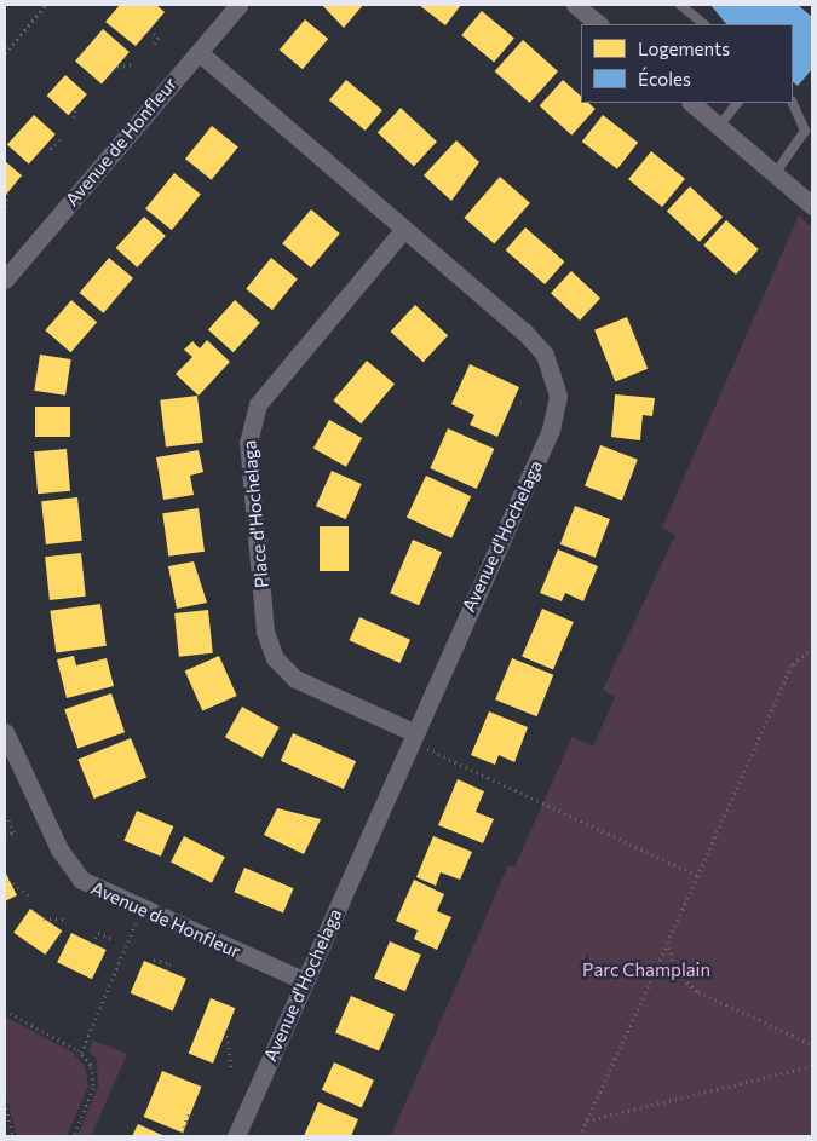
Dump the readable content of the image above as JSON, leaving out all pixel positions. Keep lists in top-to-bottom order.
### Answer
{
  "streets": {
    "street": ["Avenue de Honfleur", "Place d'Hochelaga", "Avenue d'Hochelaga"]
  },
  "crossings": [
    ["Avenue de Honfleur", "Avenue d'Hochelaga"],
    ["Place d'Hochelaga", "Avenue d'Hochelaga"]
  ],
  "parks": ["Parc Champlain"],
  "legend": ["Logements", "Écoles"]
}
